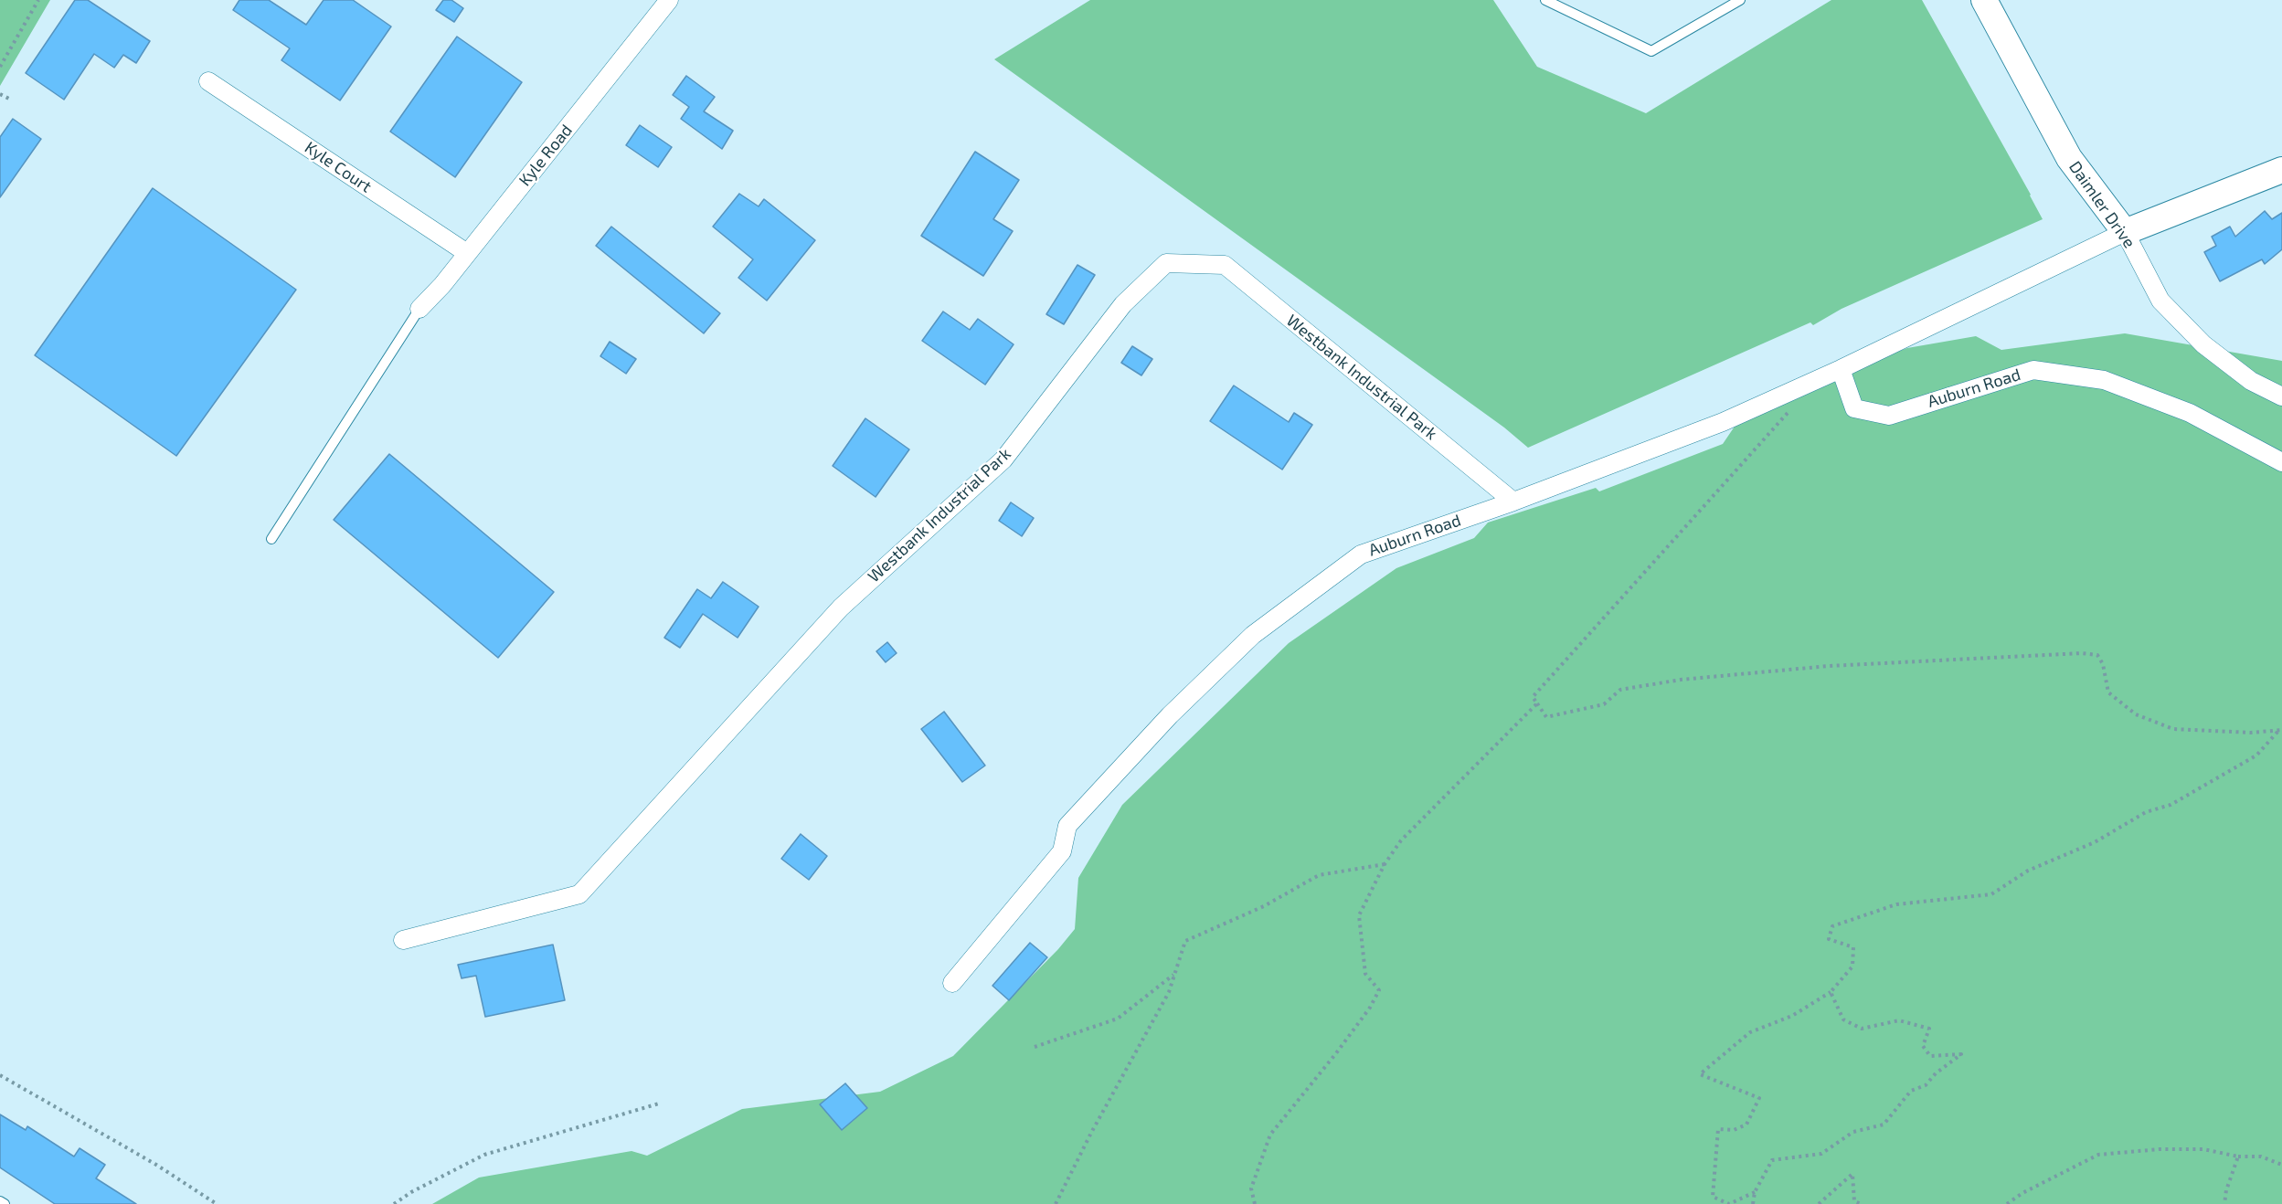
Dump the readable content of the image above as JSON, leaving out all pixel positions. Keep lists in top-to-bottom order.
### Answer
{
  "streets": {
    "street": [
      "Kyle Road",
      "Kyle Court",
      "Daimler Drive",
      "Westbank Industrial Park",
      "Auburn Road"
    ]
  },
  "crossings": [
    ["Kyle Road", "Kyle Court"],
    ["Daimler Drive", "Auburn Road"],
    ["Westbank Industrial Park", "Auburn Road"]
  ]
}
